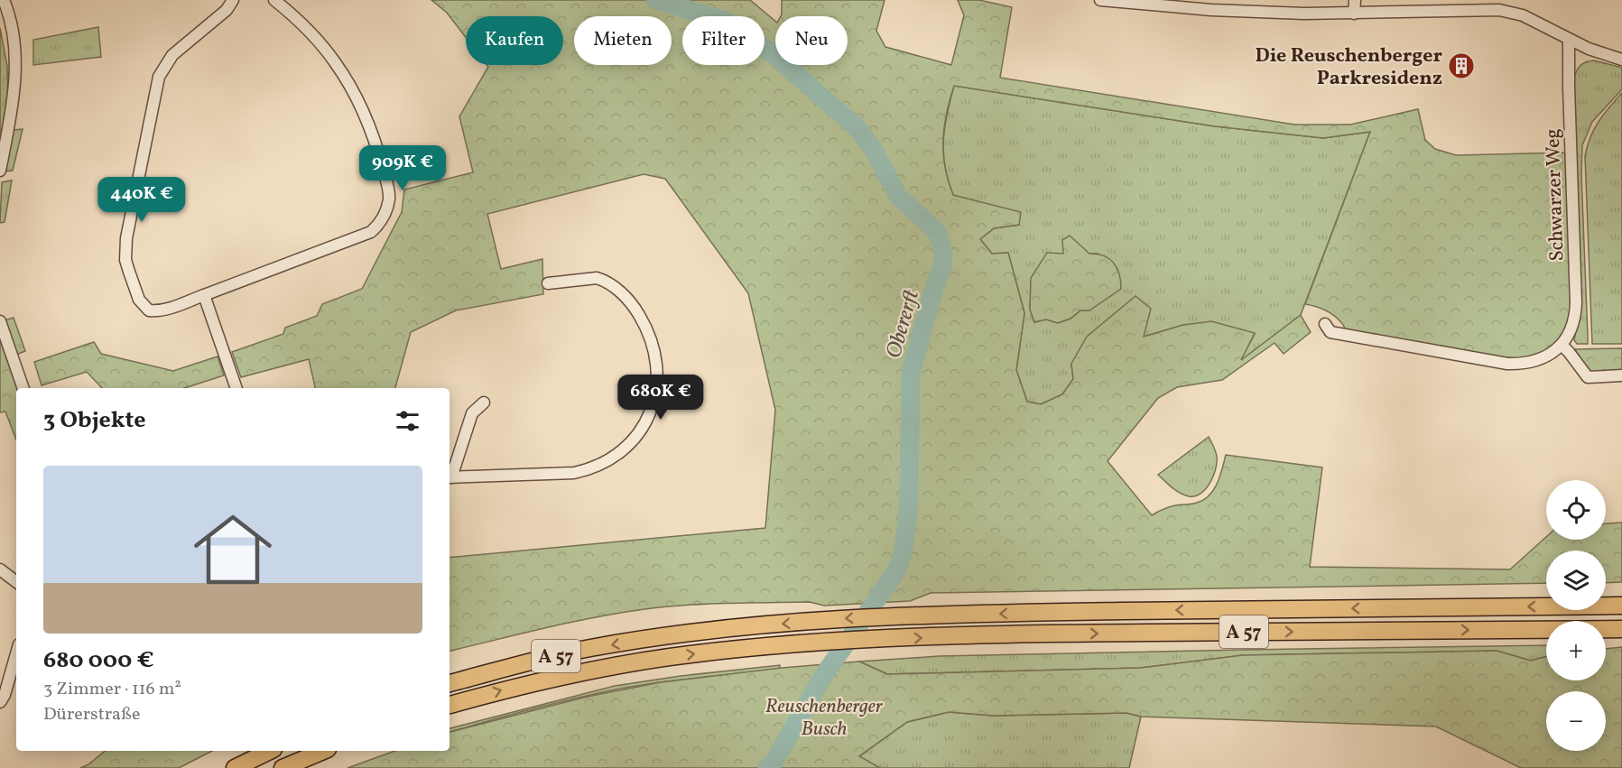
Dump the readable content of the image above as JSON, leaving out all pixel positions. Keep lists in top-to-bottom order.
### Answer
{
  "streets": {
    "highway": ["A 57"],
    "street": ["Schwarzer Weg"]
  },
  "water": ["Obererft"],
  "parks": ["Reuschenberger Busch"],
  "places": {
    "building": ["Die Reuschenberger Parkresidenz"]
  },
  "page": {
    "chip": [
      "Kaufen",
      "Mieten",
      "Filter",
      "Neu"
    ],
    "price": ["909K €", "440K €", "680K €"],
    "heading": "3 Objekte",
    "list": [
      {
        "name": "680 000 €",
        "note": "3 Zimmer · 116 m² · Dürerstraße"
      }
    ],
    "map_buttons": ["+", "−"]
  }
}
